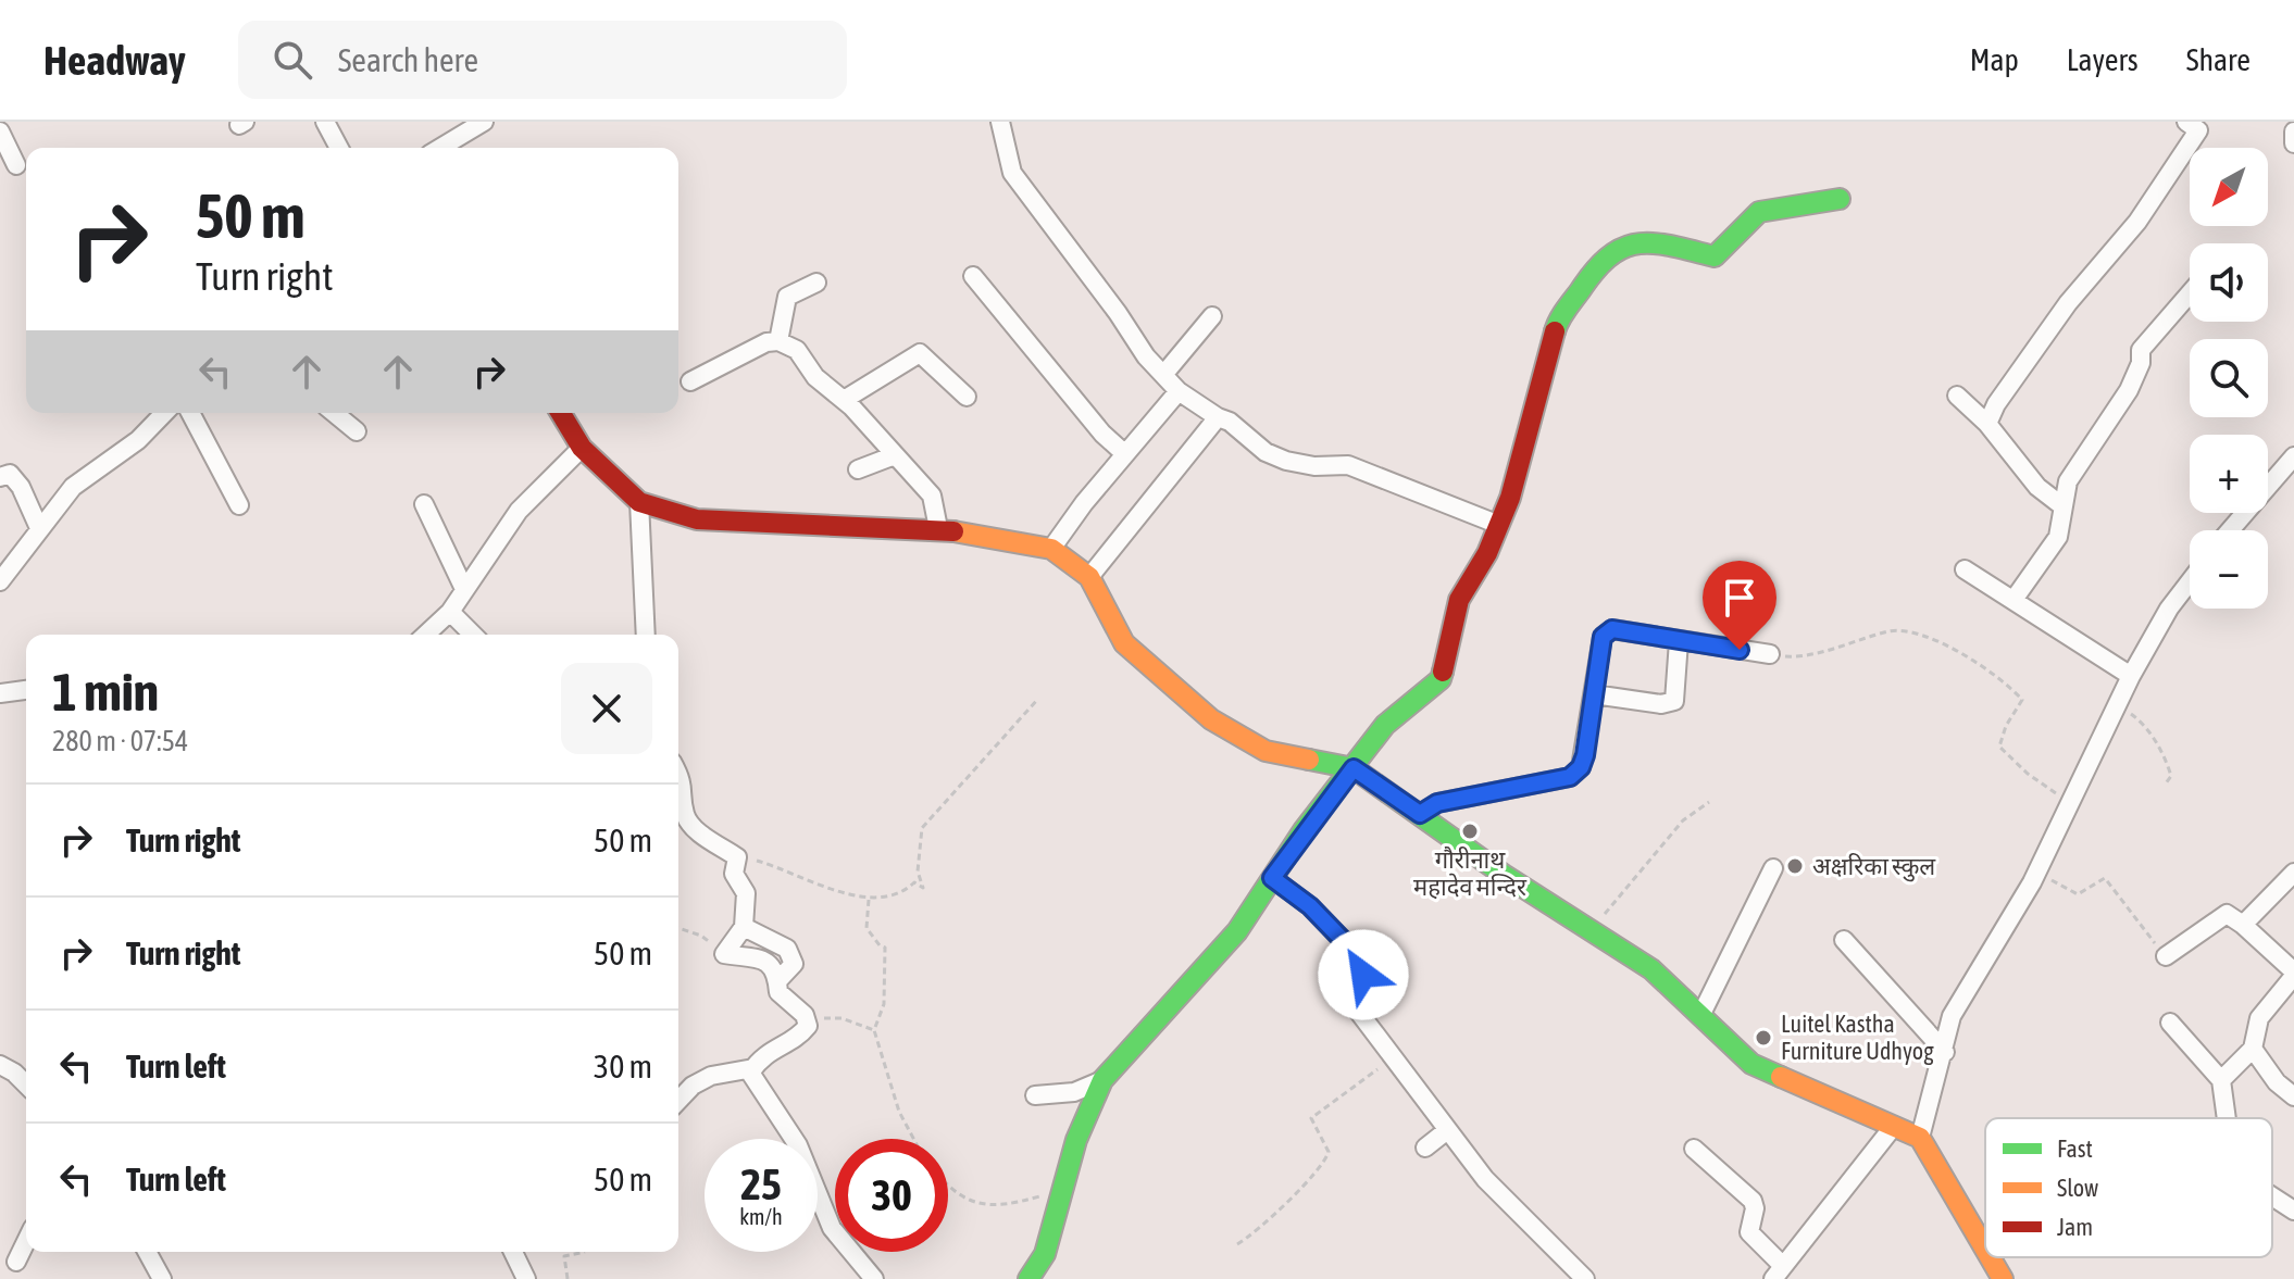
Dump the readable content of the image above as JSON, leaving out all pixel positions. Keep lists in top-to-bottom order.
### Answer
{
  "places": ["गौरीनाथ महादेव मन्दिर", "अक्षरिका स्कुल", "Luitel Kastha Furniture Udhyog"],
  "legend": ["Fast", "Slow", "Jam"],
  "north": "bottom left",
  "page": {
    "header": "Headway",
    "search": "Search here",
    "nav": ["Map", "Layers", "Share"],
    "map_buttons": ["+", "−"],
    "turn": ["50 m", "Turn right"],
    "heading": ["1 min", "280 m · 07:54"],
    "list": [
      {
        "name": "Turn right",
        "value": "50 m"
      },
      {
        "name": "Turn right",
        "value": "50 m"
      },
      {
        "name": "Turn left",
        "value": "30 m"
      },
      {
        "name": "Turn left",
        "value": "50 m"
      }
    ],
    "speed": "25 km/h",
    "limit": "30"
  }
}
